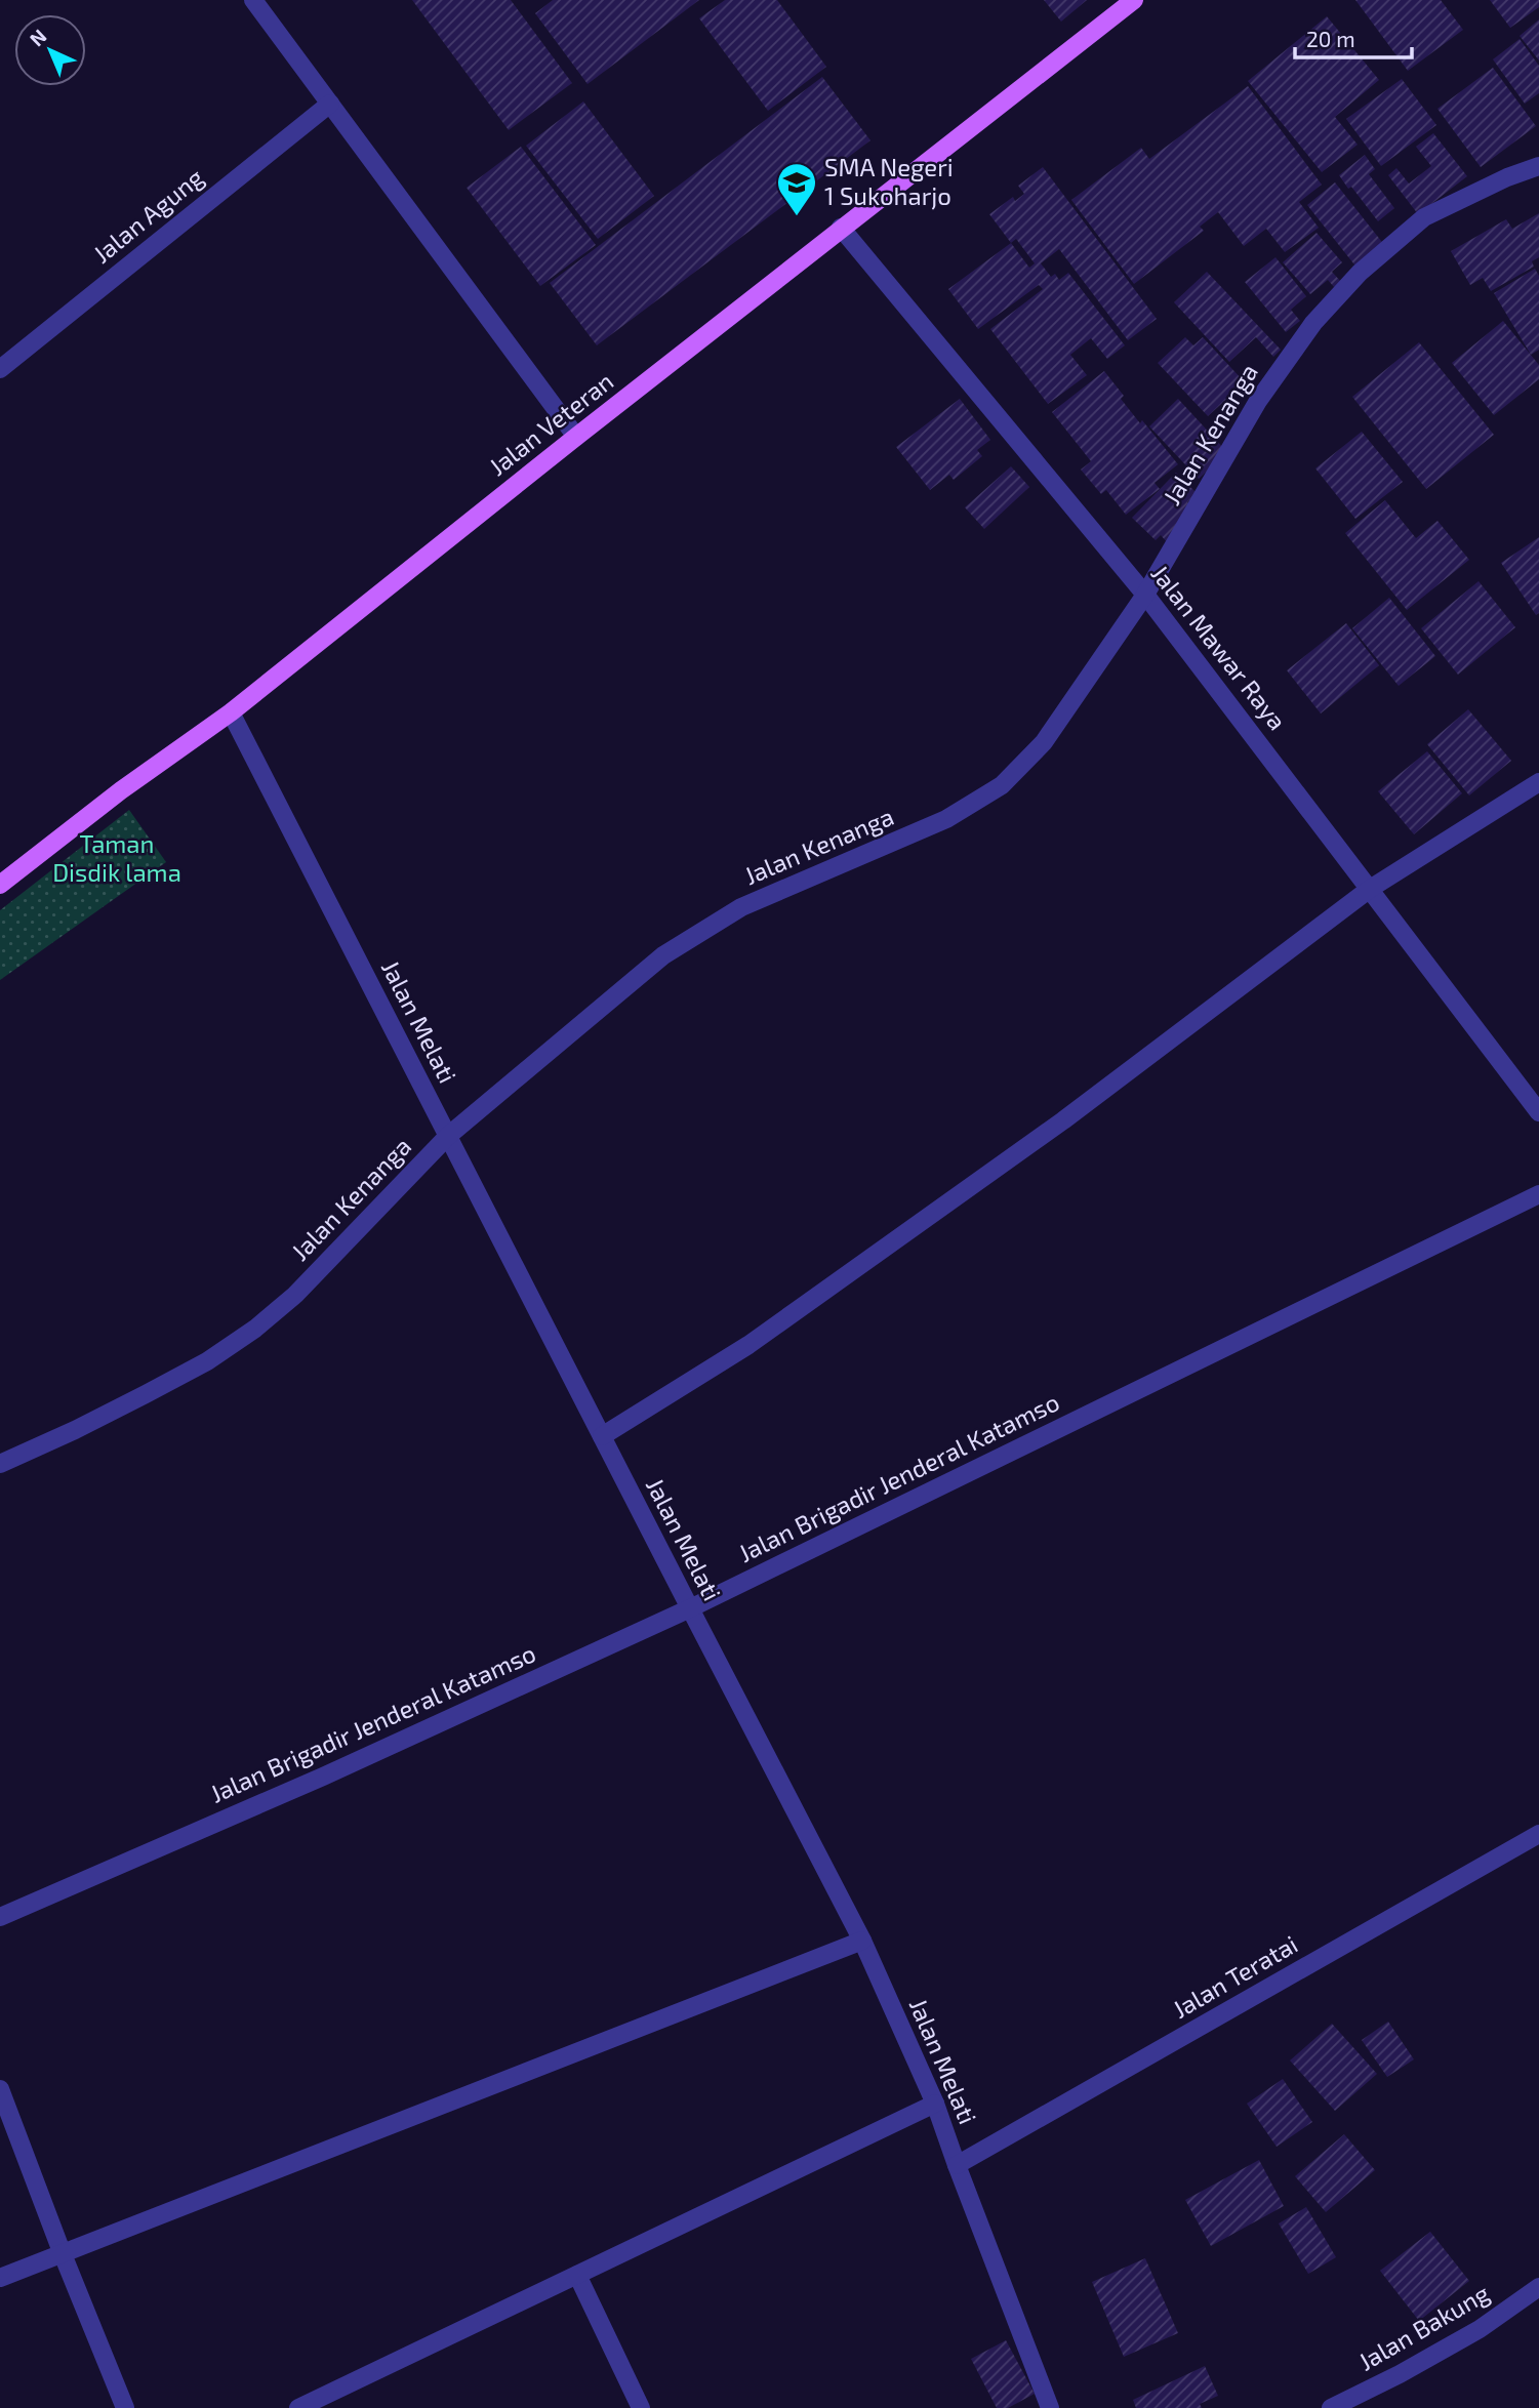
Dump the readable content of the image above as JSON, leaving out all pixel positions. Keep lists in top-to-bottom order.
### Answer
{
  "streets": {
    "main road": ["Jalan Veteran"],
    "street": [
      "Jalan Agung",
      "Jalan Kenanga",
      "Jalan Mawar Raya",
      "Jalan Melati",
      "Jalan Brigadir Jenderal Katamso",
      "Jalan Teratai",
      "Jalan Bakung"
    ]
  },
  "crossings": [
    ["Jalan Veteran", "Jalan Mawar Raya"],
    ["Jalan Veteran", "Jalan Melati"],
    ["Jalan Kenanga", "Jalan Mawar Raya"],
    ["Jalan Kenanga", "Jalan Melati"],
    ["Jalan Melati", "Jalan Brigadir Jenderal Katamso"],
    ["Jalan Melati", "Jalan Teratai"]
  ],
  "parks": ["Taman Disdik lama"],
  "places": {
    "school or university": ["SMA Negeri 1 Sukoharjo"]
  },
  "scale_bar": "20 m",
  "north": "top left"
}
